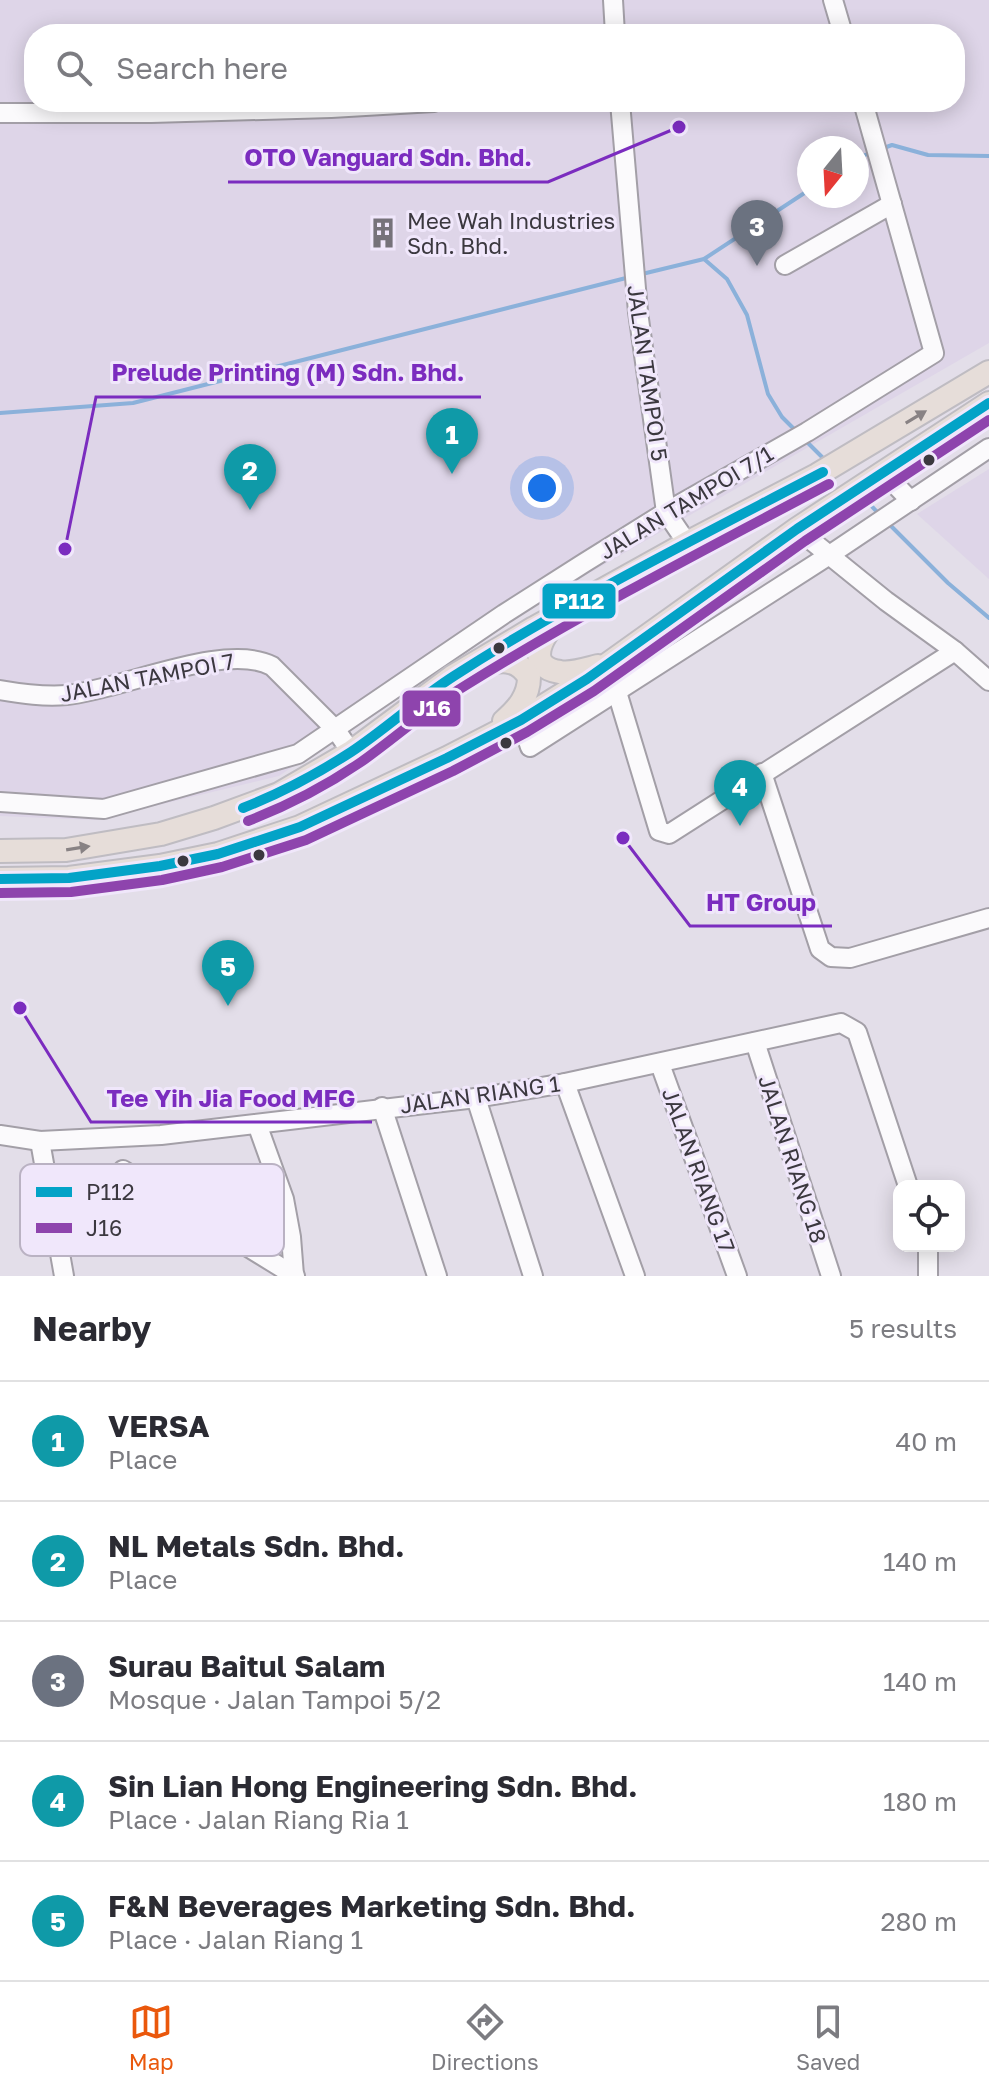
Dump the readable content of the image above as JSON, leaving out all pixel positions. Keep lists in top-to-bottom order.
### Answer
{
  "streets": {
    "street": [
      "JALAN TAMPOI 5",
      "JALAN TAMPOI 7/1",
      "JALAN TAMPOI 7",
      "JALAN RIANG 1",
      "JALAN RIANG 18",
      "JALAN RIANG 17"
    ]
  },
  "crossings": [
    ["JALAN TAMPOI 5", "JALAN TAMPOI 7/1"],
    ["JALAN TAMPOI 7/1", "JALAN TAMPOI 7"],
    ["JALAN RIANG 1", "JALAN RIANG 18"],
    ["JALAN RIANG 1", "JALAN RIANG 17"]
  ],
  "places": {
    "other": [
      "OTO Vanguard Sdn. Bhd.",
      "Prelude Printing (M) Sdn. Bhd.",
      "HT Group",
      "Tee Yih Jia Food MFG"
    ],
    "building": ["Mee Wah Industries Sdn. Bhd."]
  },
  "lines": ["transit line P112", "transit line J16"],
  "legend": ["P112", "J16"],
  "north": "bottom",
  "page": {
    "search": "Search here",
    "pins": [
      "3",
      "1",
      "2",
      "4",
      "5"
    ],
    "heading": ["Nearby", "5 results"],
    "list": [
      {
        "mark": "1",
        "name": "VERSA",
        "note": "Place",
        "value": "40 m"
      },
      {
        "mark": "2",
        "name": "NL Metals Sdn. Bhd.",
        "note": "Place",
        "value": "140 m"
      },
      {
        "mark": "3",
        "name": "Surau Baitul Salam",
        "note": "Mosque · Jalan Tampoi 5/2",
        "value": "140 m"
      },
      {
        "mark": "4",
        "name": "Sin Lian Hong Engineering Sdn. Bhd.",
        "note": "Place · Jalan Riang Ria 1",
        "value": "180 m"
      },
      {
        "mark": "5",
        "name": "F&N Beverages Marketing Sdn. Bhd.",
        "note": "Place · Jalan Riang 1",
        "value": "280 m"
      }
    ],
    "nav": ["Map", "Directions", "Saved"]
  }
}
